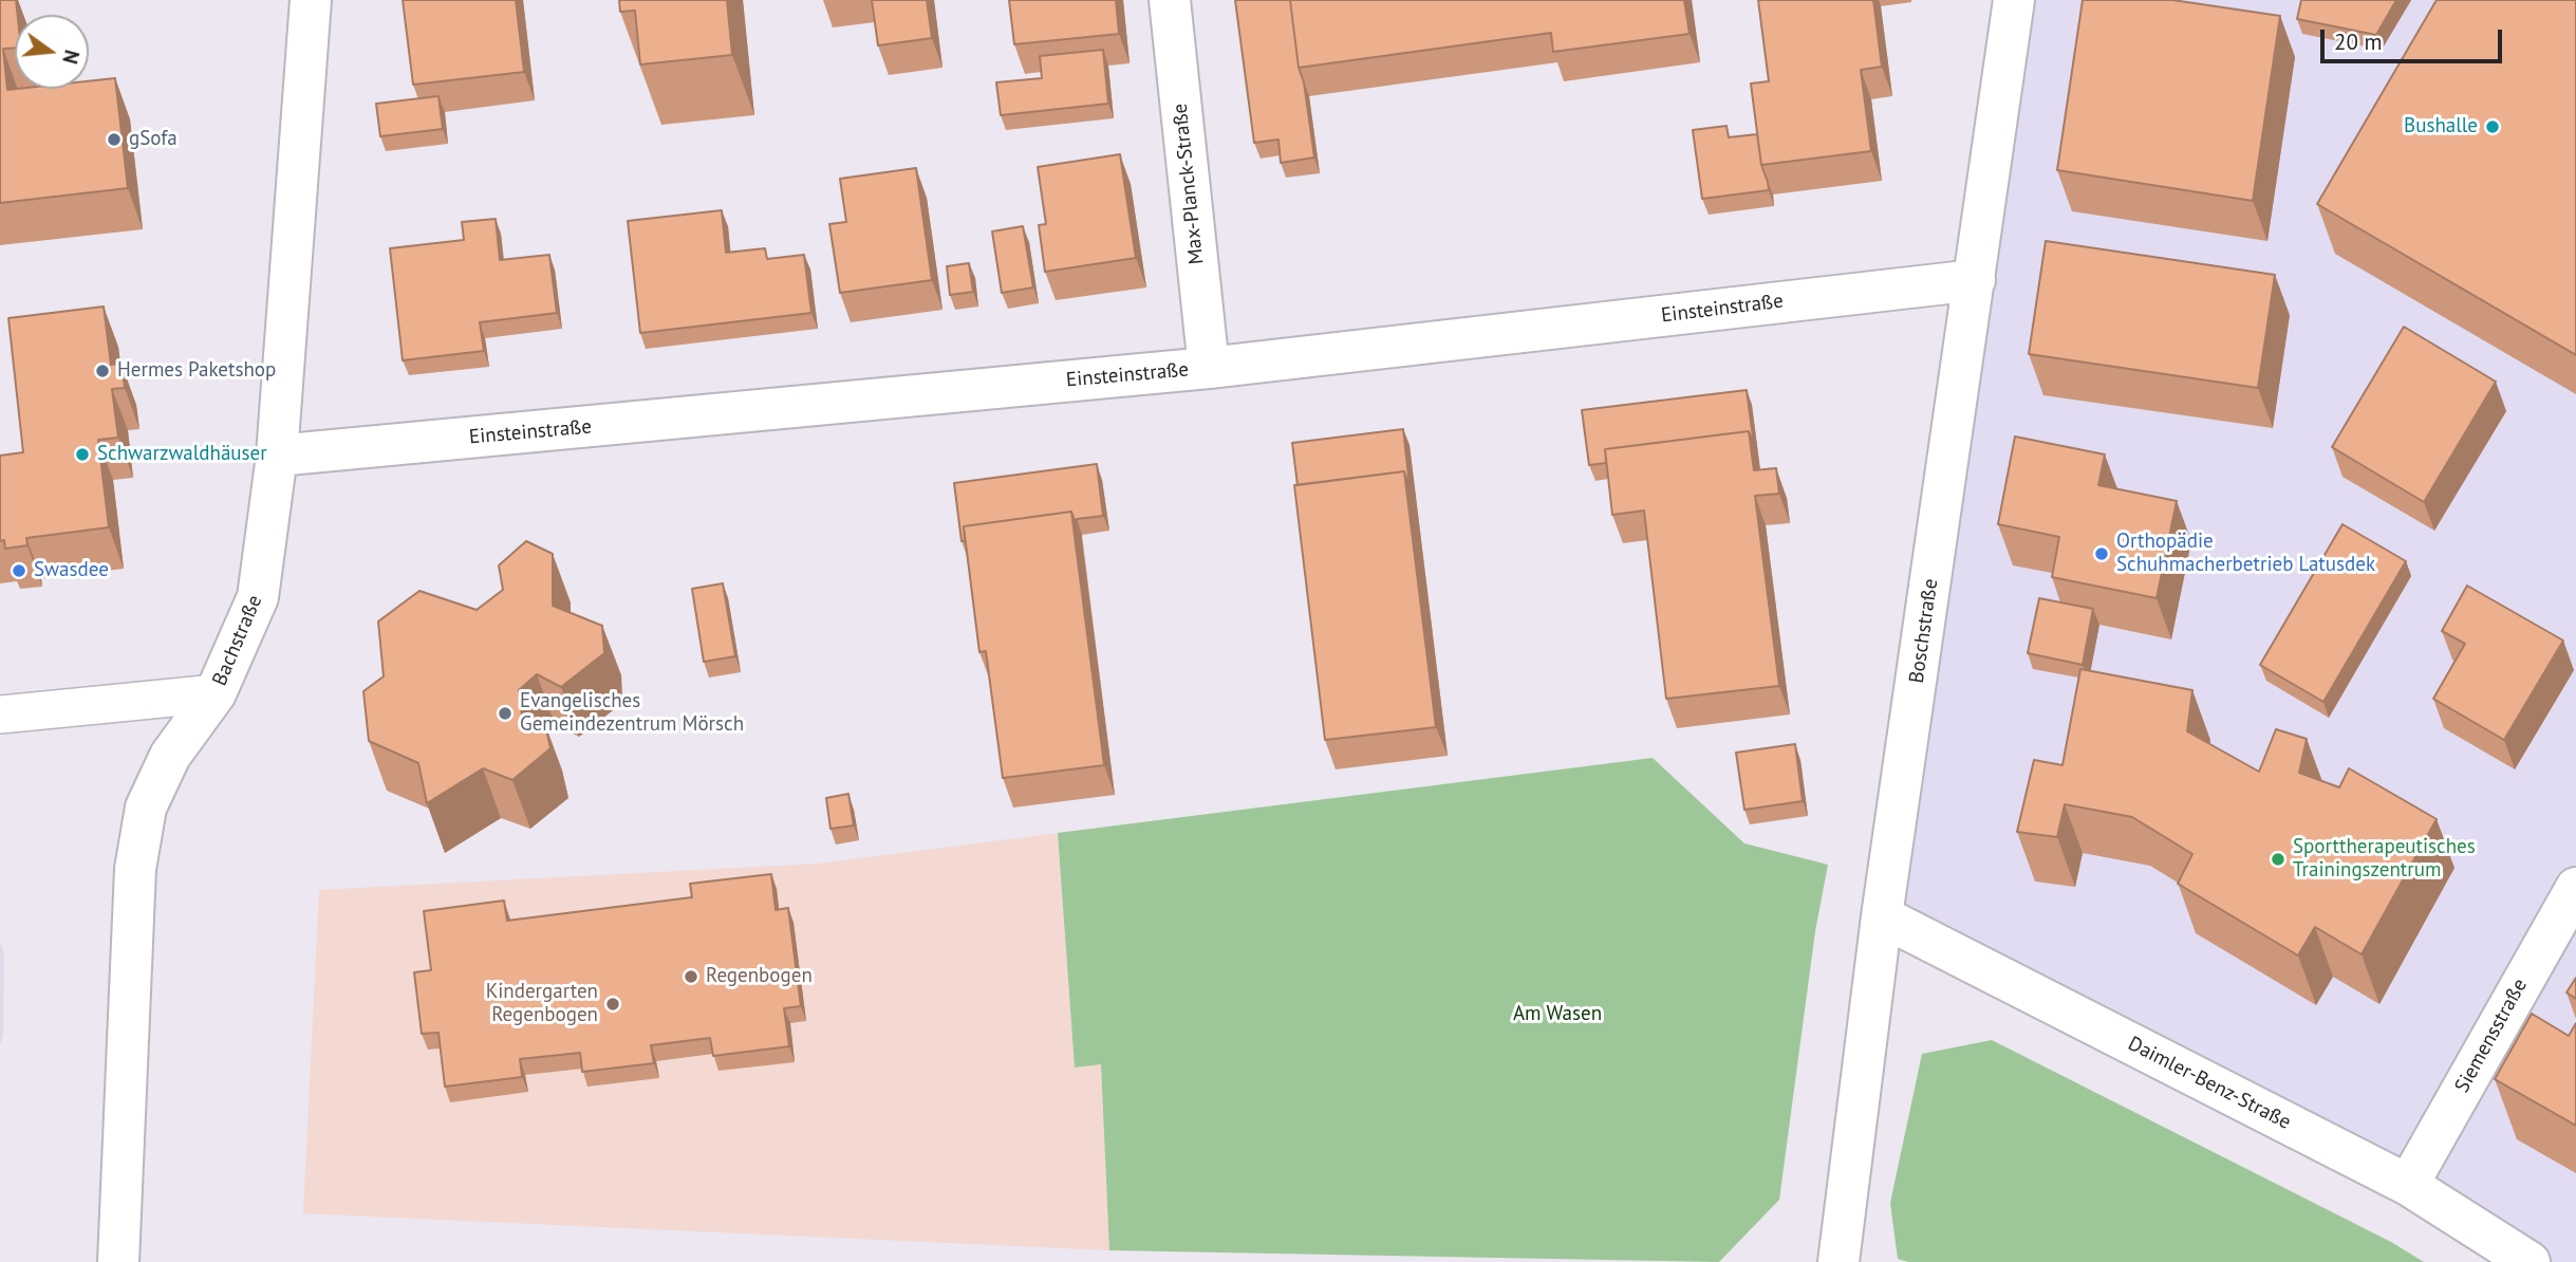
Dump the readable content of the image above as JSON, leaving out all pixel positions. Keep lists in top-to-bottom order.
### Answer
{
  "streets": {
    "street": [
      "Max-Planck-Straße",
      "Einsteinstraße",
      "Boschstraße",
      "Bachstraße",
      "Siemensstraße",
      "Daimler-Benz-Straße"
    ]
  },
  "crossings": [
    ["Max-Planck-Straße", "Einsteinstraße"],
    ["Einsteinstraße", "Boschstraße"],
    ["Einsteinstraße", "Bachstraße"],
    ["Boschstraße", "Daimler-Benz-Straße"],
    ["Siemensstraße", "Daimler-Benz-Straße"]
  ],
  "parks": ["Am Wasen"],
  "places": [
    "Bushalle",
    "gSofa",
    "Hermes Paketshop",
    "Schwarzwaldhäuser",
    "Orthopädie Schuhmacherbetrieb Latusdek",
    "Swasdee",
    "Evangelisches Gemeindezentrum Mörsch",
    "Sporttherapeutisches Trainingszentrum",
    "Regenbogen",
    "Kindergarten Regenbogen"
  ],
  "scale_bar": "20 m",
  "north": "right"
}
